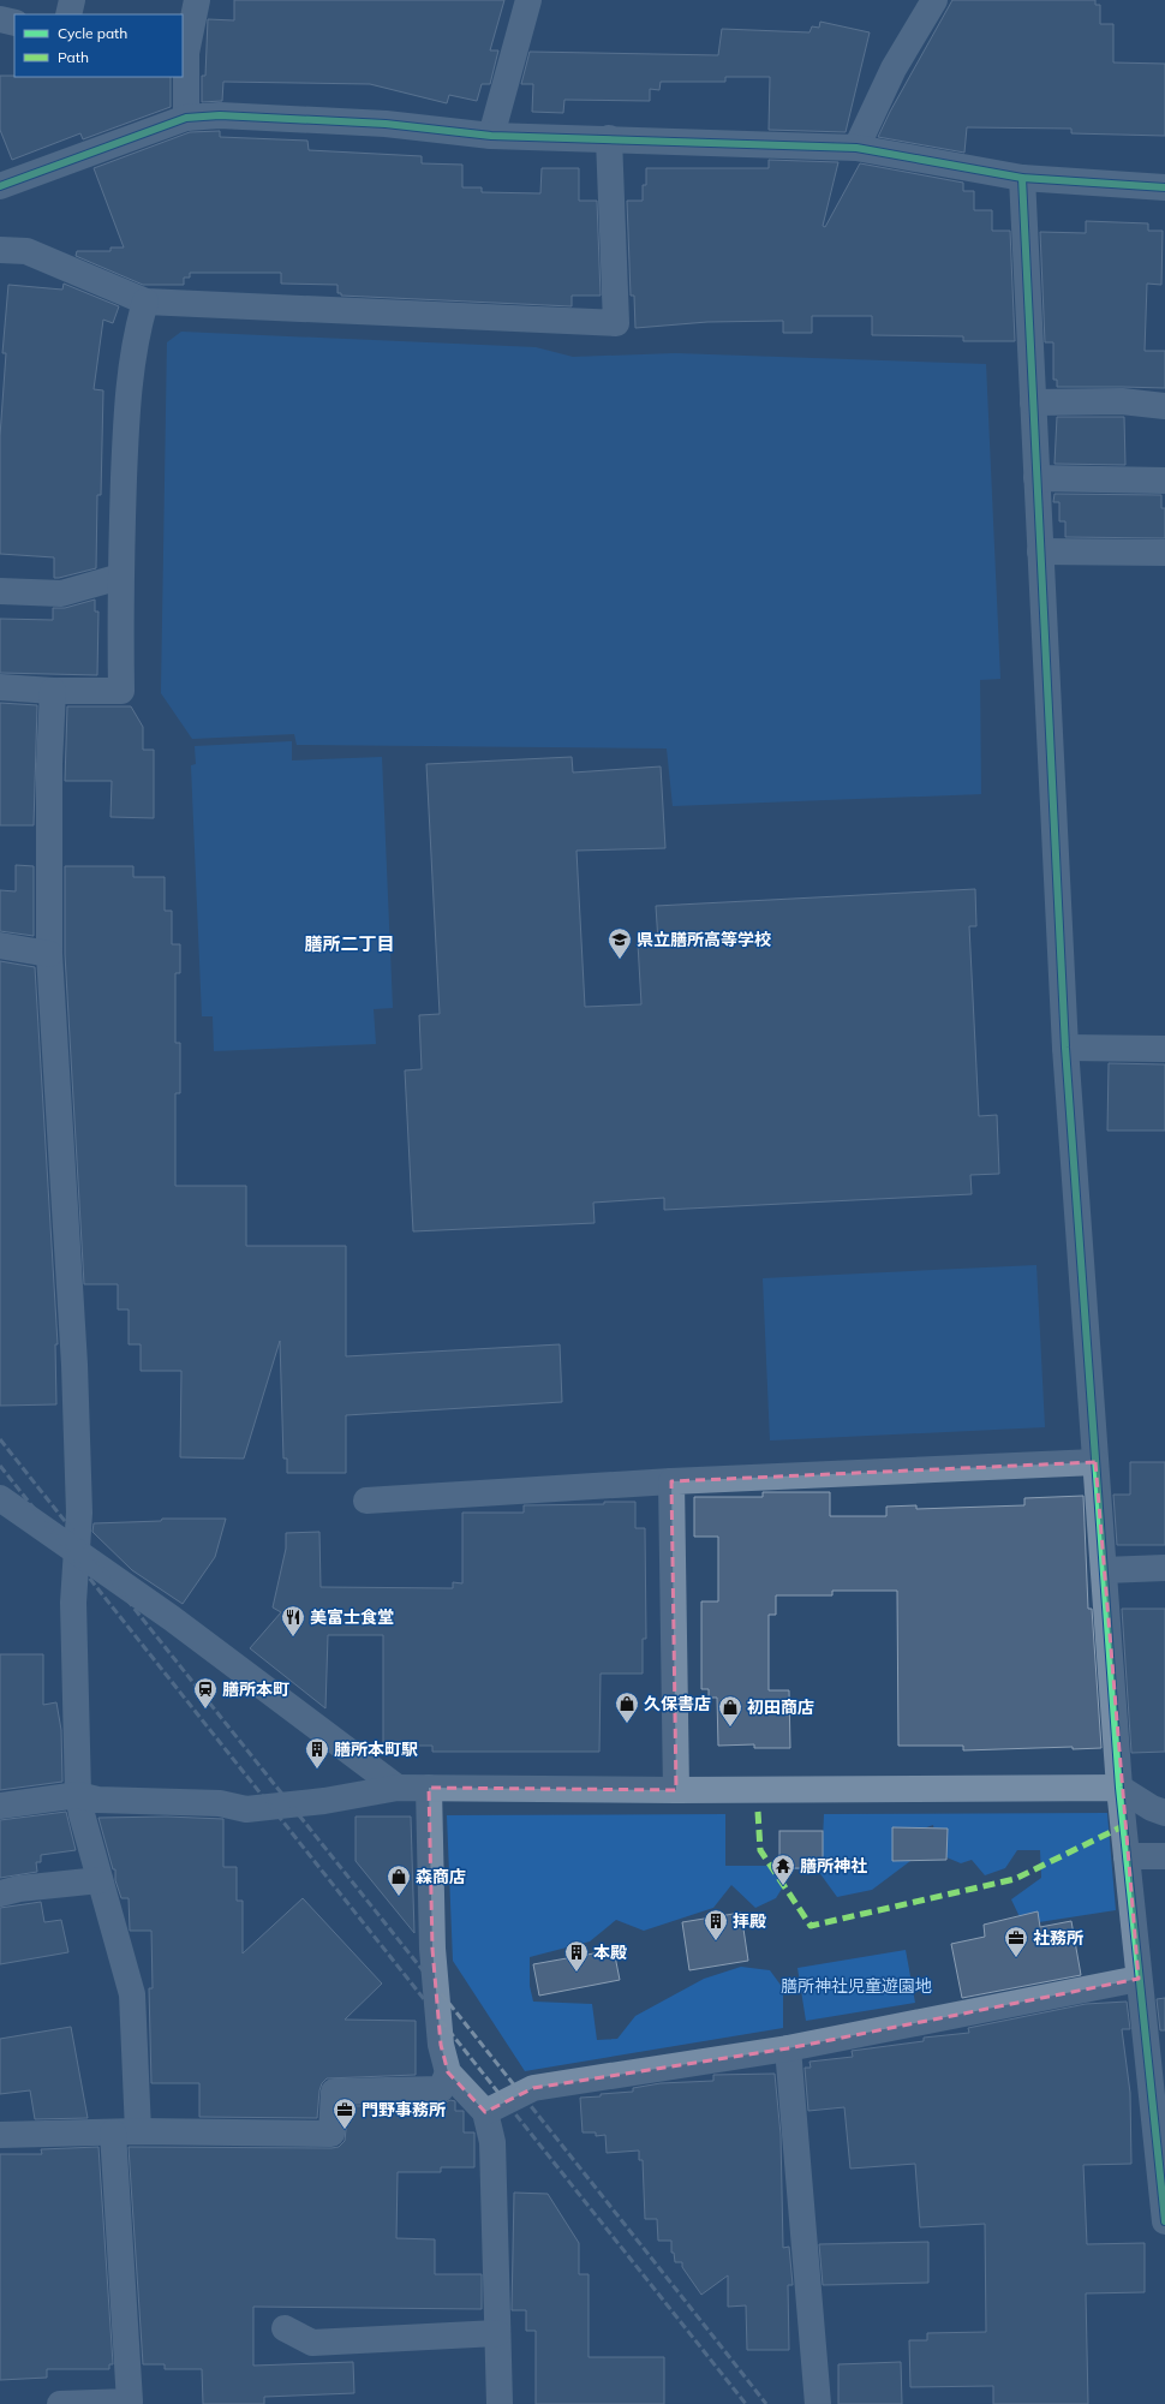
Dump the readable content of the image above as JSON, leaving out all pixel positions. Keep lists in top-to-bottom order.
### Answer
{
  "districts": ["膳所二丁目"],
  "parks": ["膳所神社児童遊園地"],
  "places": {
    "school or university": ["県立膳所高等学校"],
    "restaurant": ["美富士食堂"],
    "station": ["膳所本町"],
    "shop": ["久保書店", "初田商店", "森商店"],
    "building": ["膳所本町駅", "拝殿", "本殿"],
    "temple": ["膳所神社"],
    "office": ["社務所", "門野事務所"]
  },
  "legend": ["Cycle path", "Path"]
}
